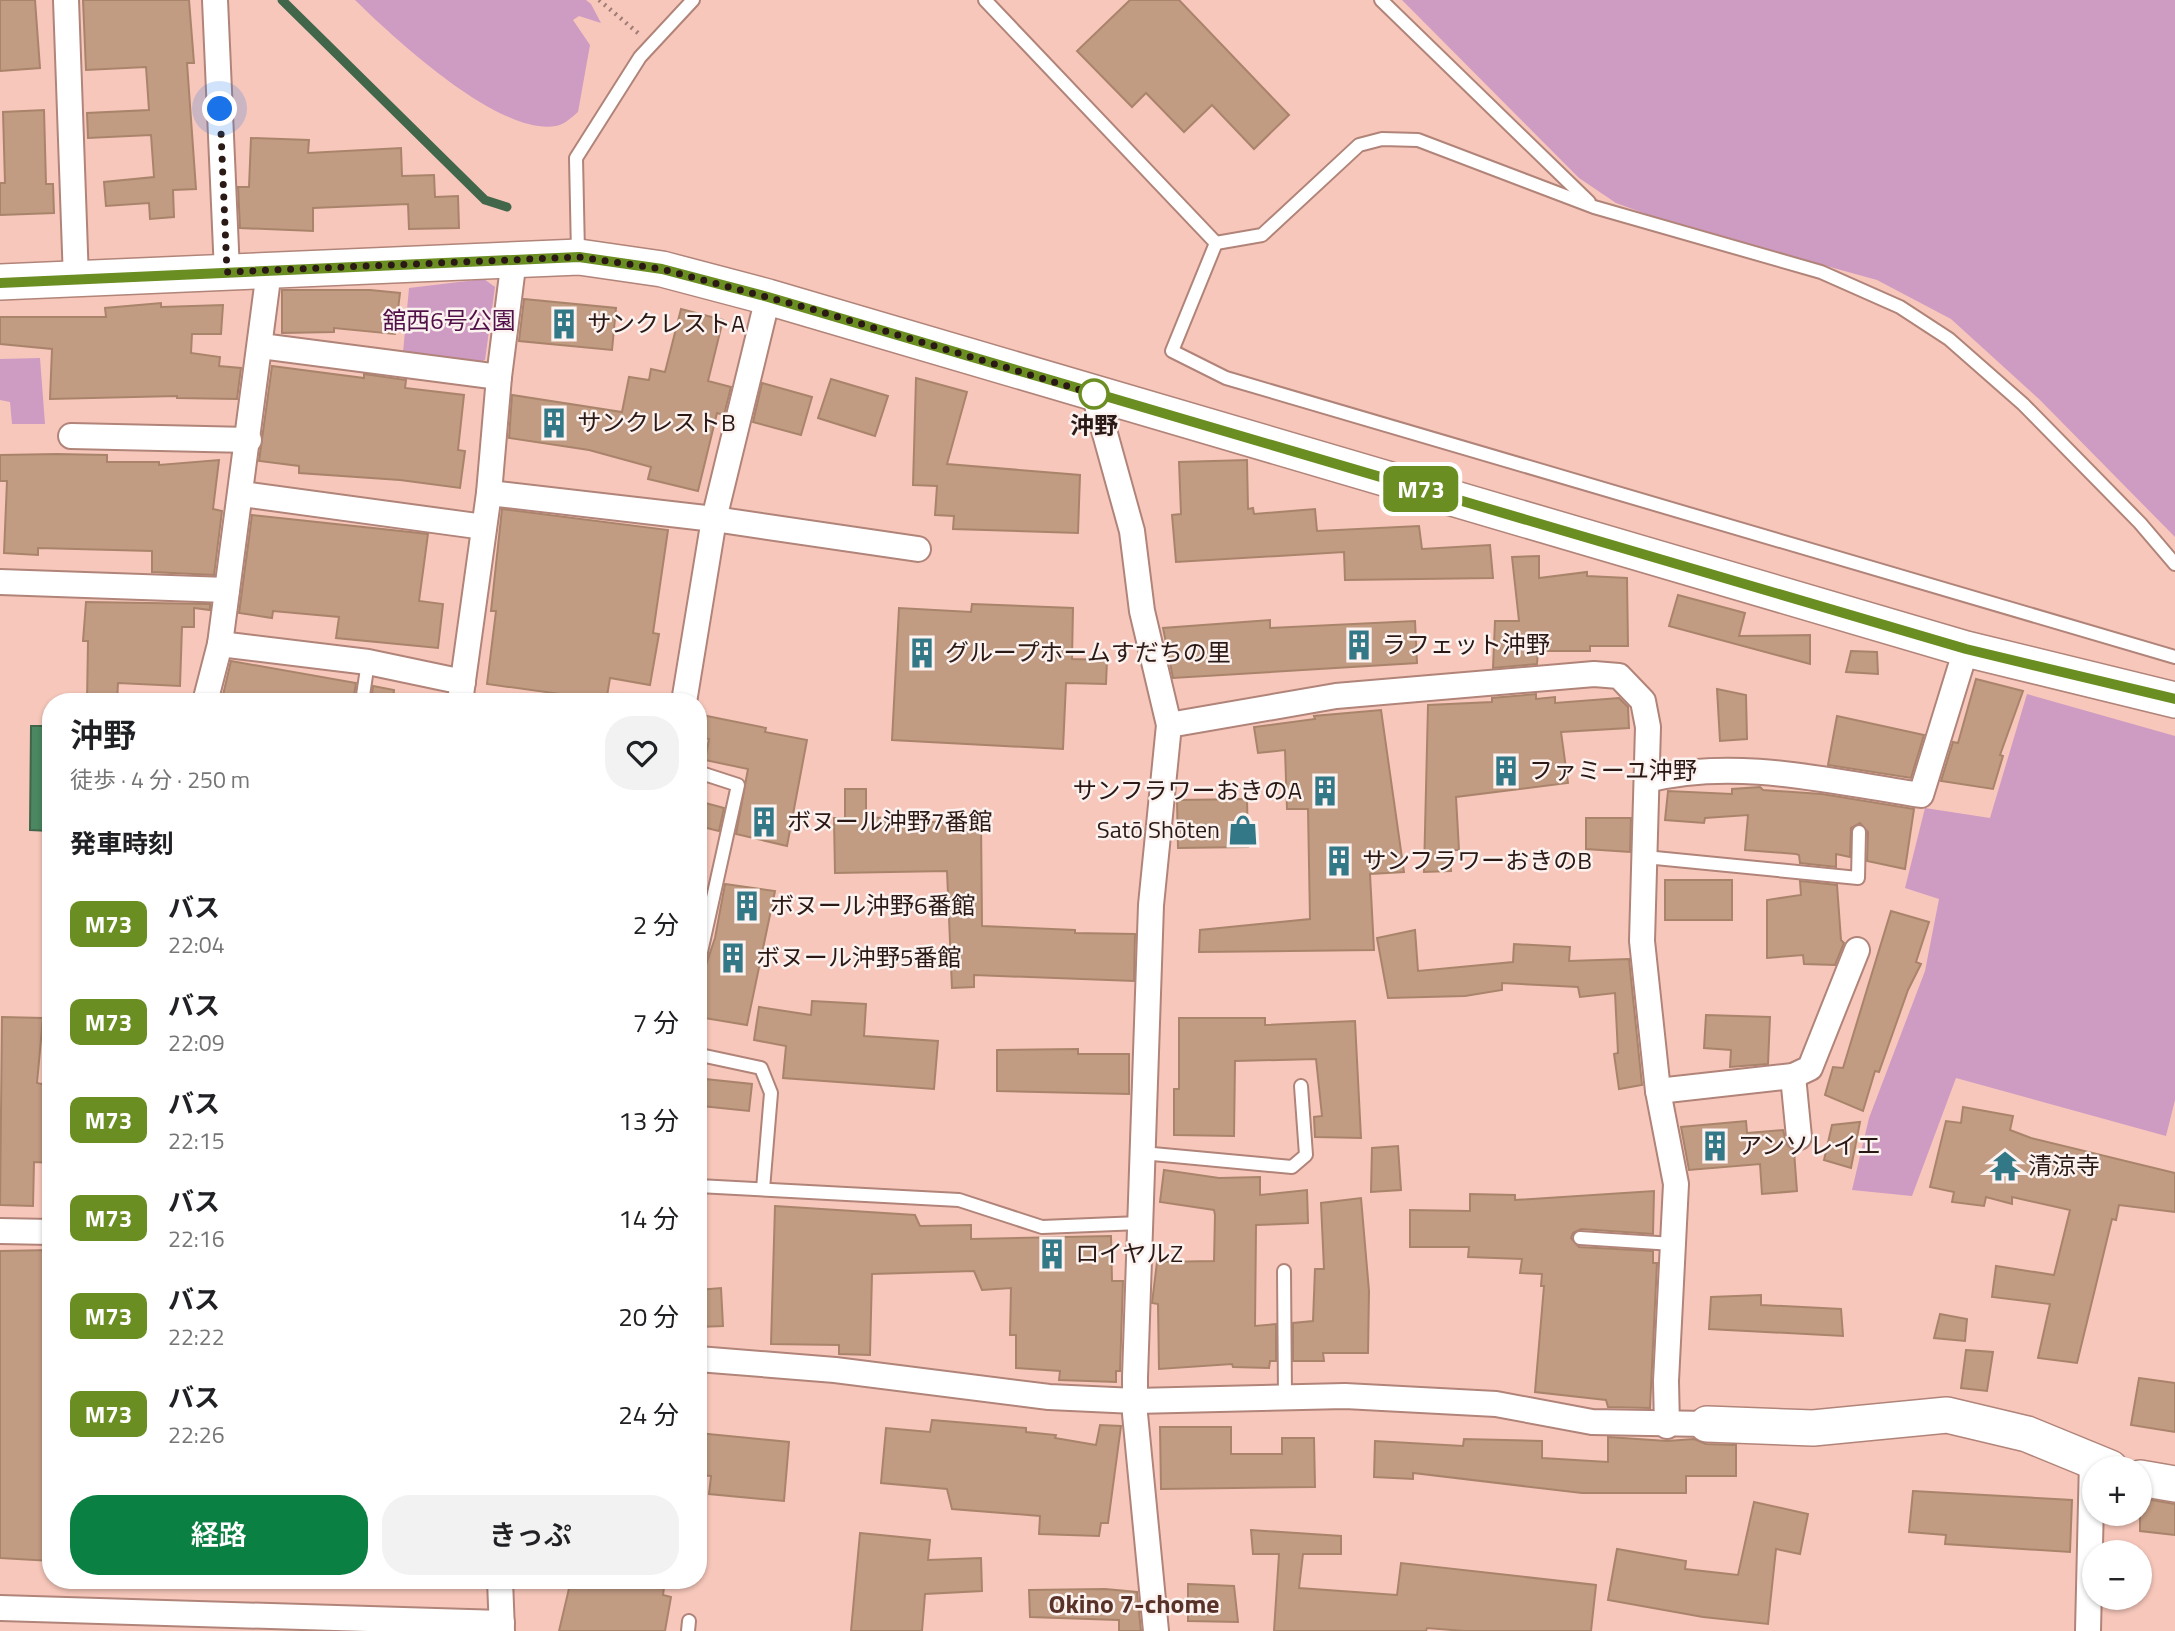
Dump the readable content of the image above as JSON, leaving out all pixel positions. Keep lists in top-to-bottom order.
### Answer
{
  "districts": ["Okino 7-chome"],
  "parks": ["舘西6号公園"],
  "places": {
    "building": [
      "サンクレストA",
      "サンクレストB",
      "ラフェット沖野",
      "グループホームすだちの里",
      "ファミーユ沖野",
      "サンフラワーおきのA",
      "ボヌール沖野7番館",
      "サンフラワーおきのB",
      "ボヌール沖野6番館",
      "ボヌール沖野5番館",
      "アンソレイエ",
      "ロイヤルZ"
    ],
    "other": ["沖野"],
    "shop": ["Satō Shōten"],
    "temple": ["清涼寺"]
  },
  "lines": ["bus line M73"],
  "page": {
    "on_map": "M73",
    "heading": [
      ["沖野", "徒歩 · 4 分 · 250 m"],
      "発車時刻"
    ],
    "list": [
      {
        "mark": "M73",
        "name": "バス",
        "note": "22:04",
        "value": "2 分"
      },
      {
        "mark": "M73",
        "name": "バス",
        "note": "22:09",
        "value": "7 分"
      },
      {
        "mark": "M73",
        "name": "バス",
        "note": "22:15",
        "value": "13 分"
      },
      {
        "mark": "M73",
        "name": "バス",
        "note": "22:16",
        "value": "14 分"
      },
      {
        "mark": "M73",
        "name": "バス",
        "note": "22:22",
        "value": "20 分"
      },
      {
        "mark": "M73",
        "name": "バス",
        "note": "22:26",
        "value": "24 分"
      }
    ],
    "map_buttons": ["+", "−"],
    "buttons": ["経路", "きっぷ"]
  }
}
